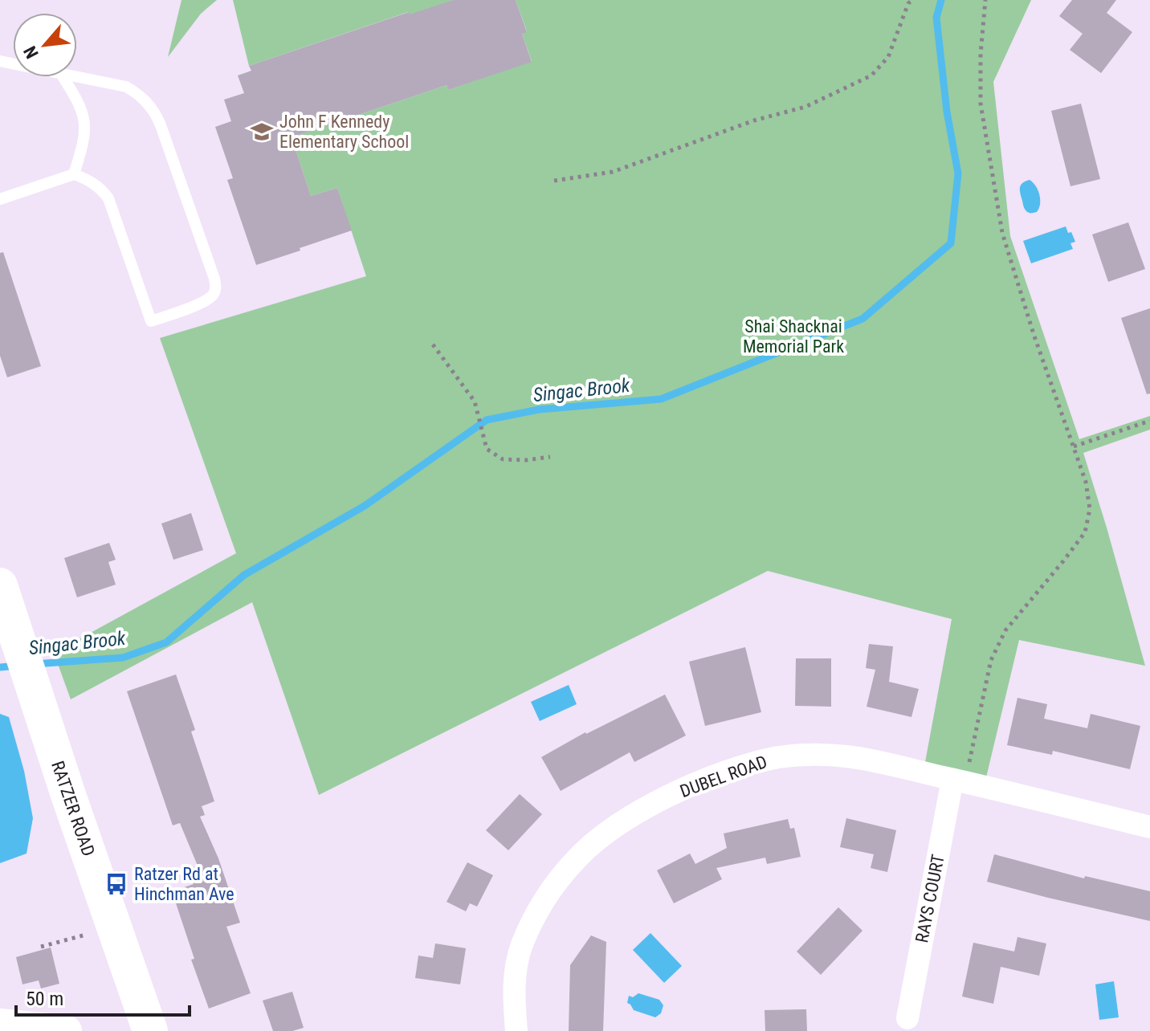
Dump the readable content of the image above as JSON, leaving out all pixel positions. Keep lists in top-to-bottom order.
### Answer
{
  "streets": {
    "main road": ["RATZER ROAD"],
    "street": ["DUBEL ROAD", "RAYS COURT"]
  },
  "crossings": [
    ["DUBEL ROAD", "RAYS COURT"]
  ],
  "water": ["Singac Brook"],
  "parks": ["Shai Shacknai Memorial Park"],
  "places": {
    "school or university": ["John F Kennedy Elementary School"],
    "bus stop": ["Ratzer Rd at Hinchman Ave"]
  },
  "scale_bar": "50 m",
  "north": "bottom left"
}
